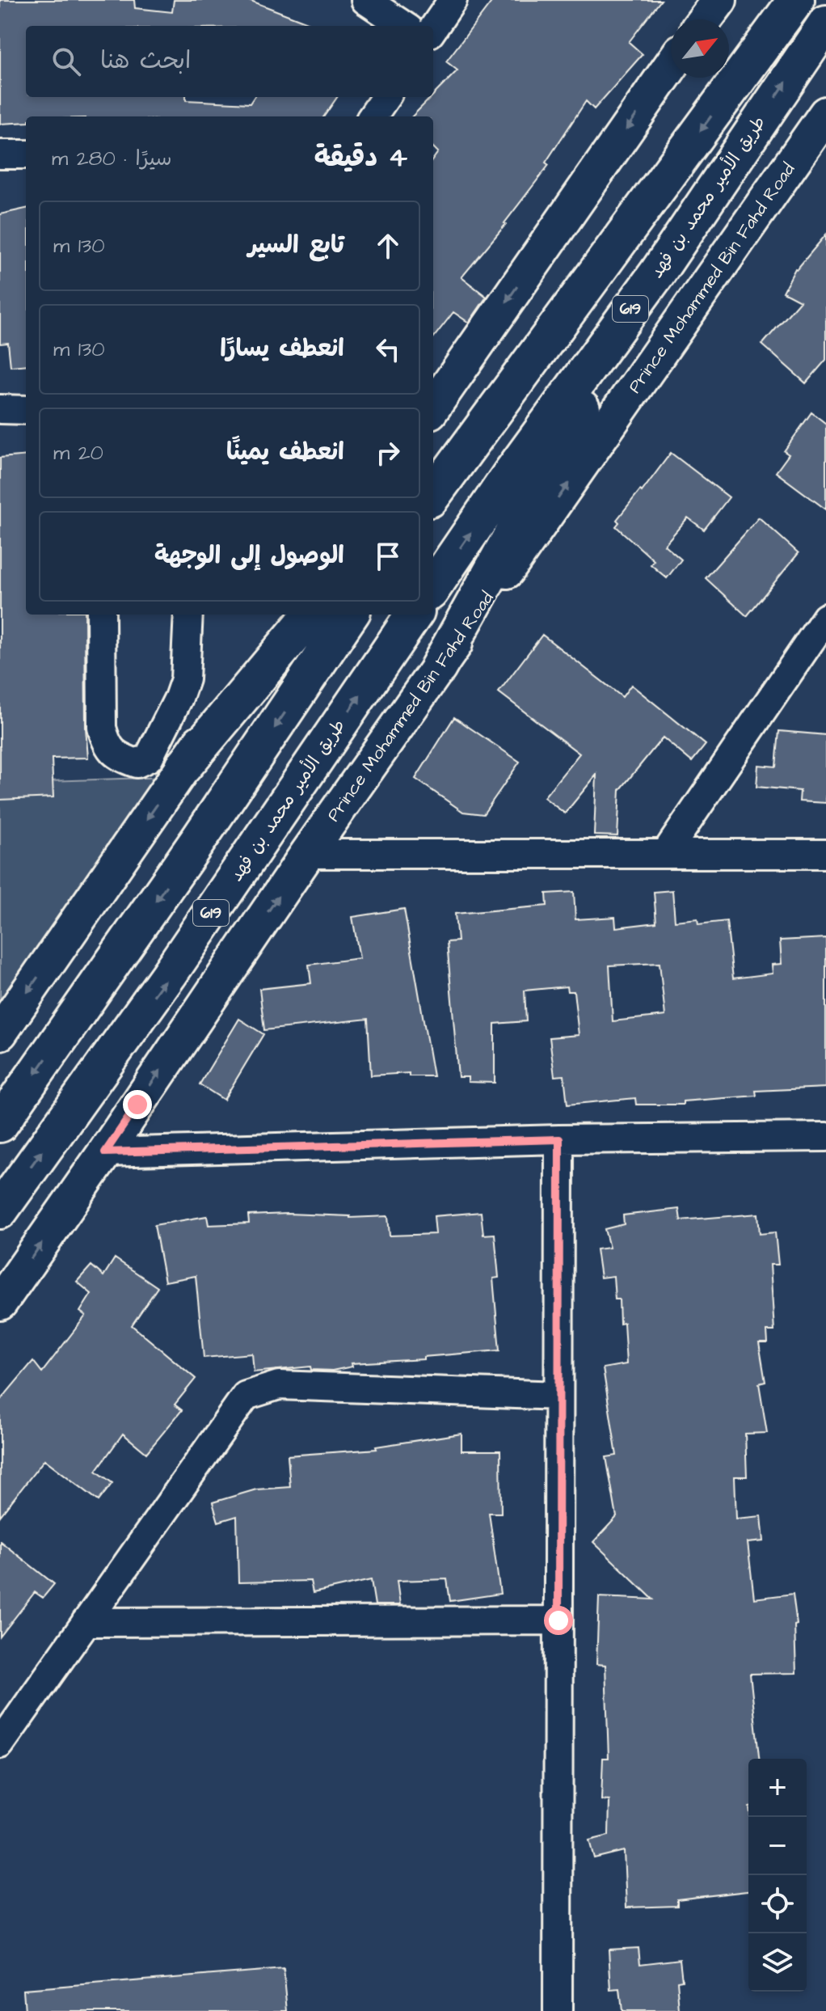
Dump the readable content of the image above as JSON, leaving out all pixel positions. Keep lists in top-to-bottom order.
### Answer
{
  "streets": {
    "highway": ["طريق الأمير محمد بن فهد", "619"],
    "main road": ["Prince Mohammed Bin Fahd Road"]
  },
  "north": "top right",
  "page": {
    "search": "ابحث هنا",
    "heading": ["4 دقيقة", "سيرًا · 280 m"],
    "list": [
      ["تابع السير", "130 m"],
      ["انعطف يسارًا", "130 m"],
      ["انعطف يمينًا", "20 m"],
      "الوصول إلى الوجهة"
    ],
    "map_buttons": ["+", "−"]
  }
}
